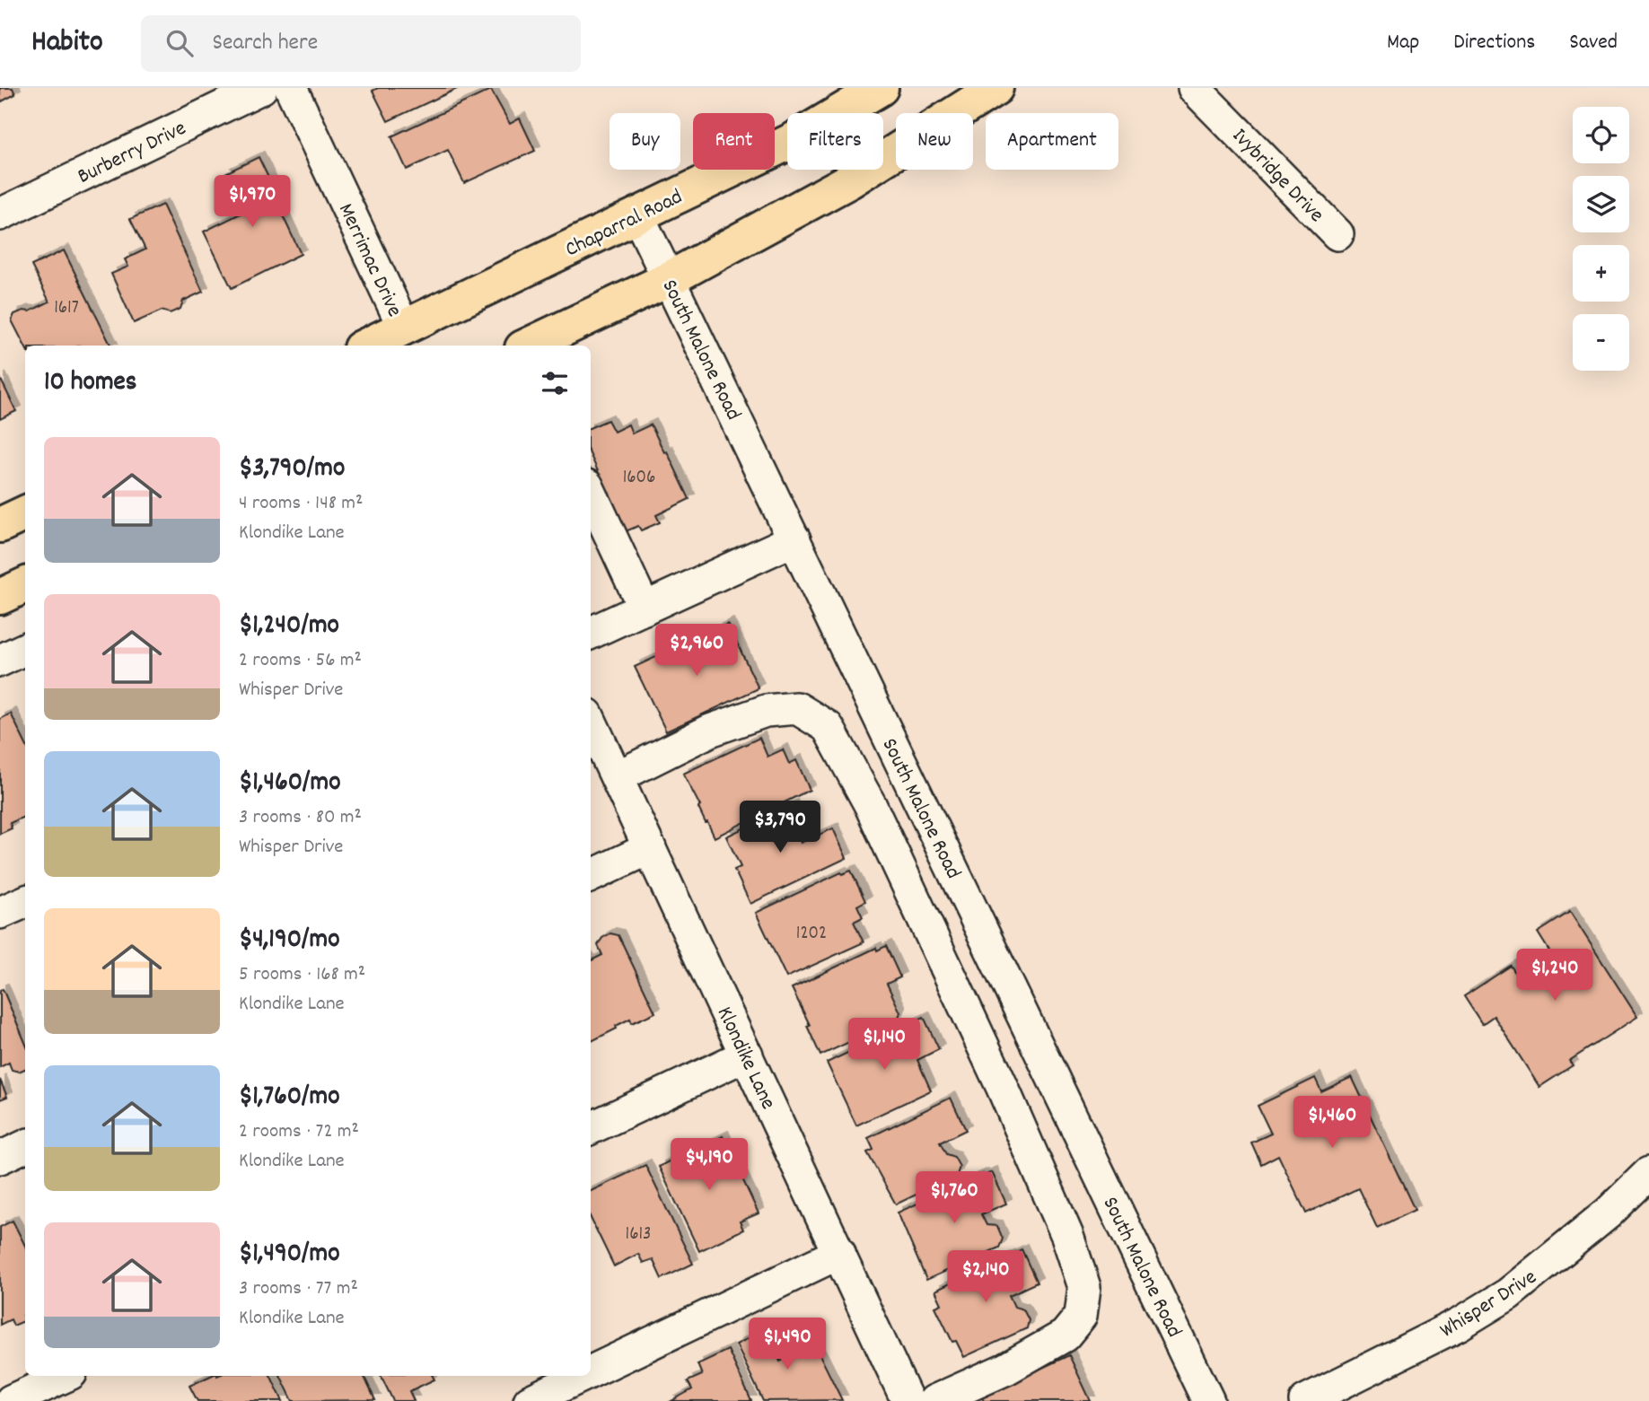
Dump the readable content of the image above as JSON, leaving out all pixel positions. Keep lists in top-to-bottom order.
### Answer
{
  "streets": {
    "main road": ["Chaparral Road"],
    "street": [
      "Burberry Drive",
      "Ivybridge Drive",
      "Merrimac Drive",
      "South Malone Road",
      "Klondike Lane",
      "Whisper Drive"
    ]
  },
  "crossings": [
    ["Chaparral Road", "Merrimac Drive"],
    ["Chaparral Road", "South Malone Road"]
  ],
  "house_numbers": [
    "1617",
    "1606",
    "1202",
    "1613"
  ],
  "page": {
    "header": "Habito",
    "search": "Search here",
    "nav": ["Map", "Directions", "Saved"],
    "map_buttons": ["+", "−"],
    "chip": [
      "Buy",
      "Rent",
      "Filters",
      "New",
      "Apartment"
    ],
    "price": [
      "$1,970",
      "$2,960",
      "$3,790",
      "$1,240",
      "$1,140",
      "$1,460",
      "$4,190",
      "$1,760",
      "$2,140",
      "$1,490"
    ],
    "heading": "10 homes",
    "list": [
      {
        "name": "$3,790/mo",
        "note": "4 rooms · 148 m² · Klondike Lane"
      },
      {
        "name": "$1,240/mo",
        "note": "2 rooms · 56 m² · Whisper Drive"
      },
      {
        "name": "$1,460/mo",
        "note": "3 rooms · 80 m² · Whisper Drive"
      },
      {
        "name": "$4,190/mo",
        "note": "5 rooms · 168 m² · Klondike Lane"
      },
      {
        "name": "$1,760/mo",
        "note": "2 rooms · 72 m² · Klondike Lane"
      },
      {
        "name": "$1,490/mo",
        "note": "3 rooms · 77 m² · Klondike Lane"
      }
    ]
  }
}
